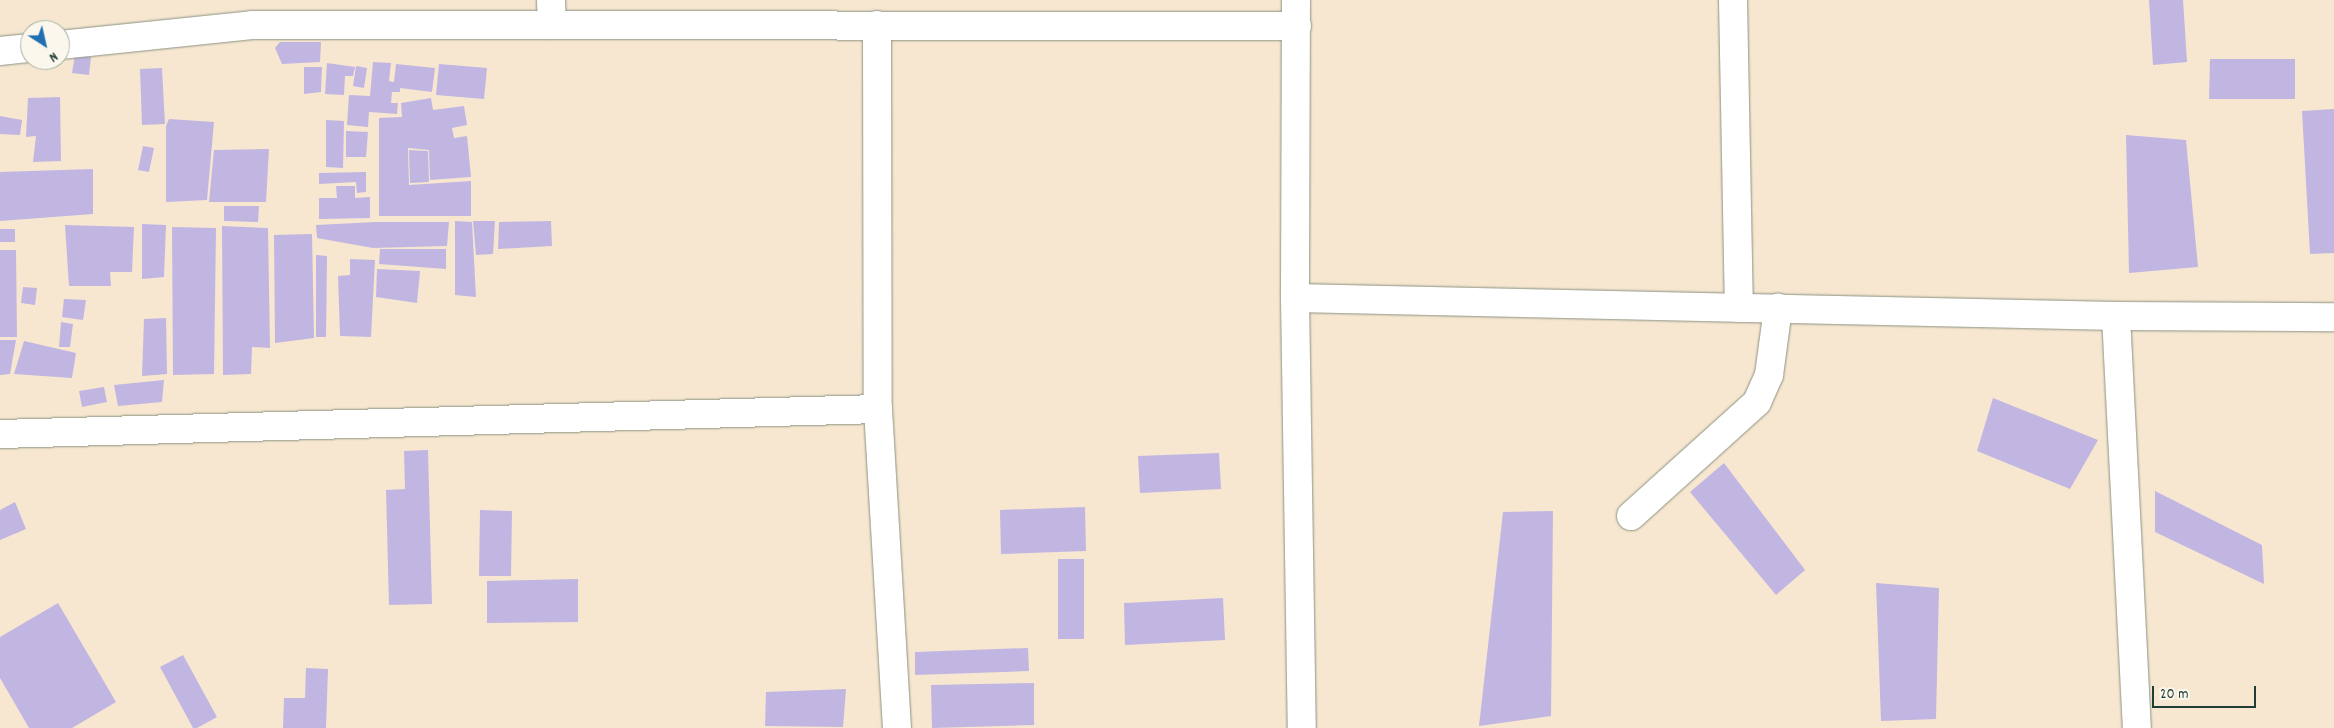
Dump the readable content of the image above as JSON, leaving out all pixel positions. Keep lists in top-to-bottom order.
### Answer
{
  "scale_bar": "20 m",
  "north": "bottom right"
}
